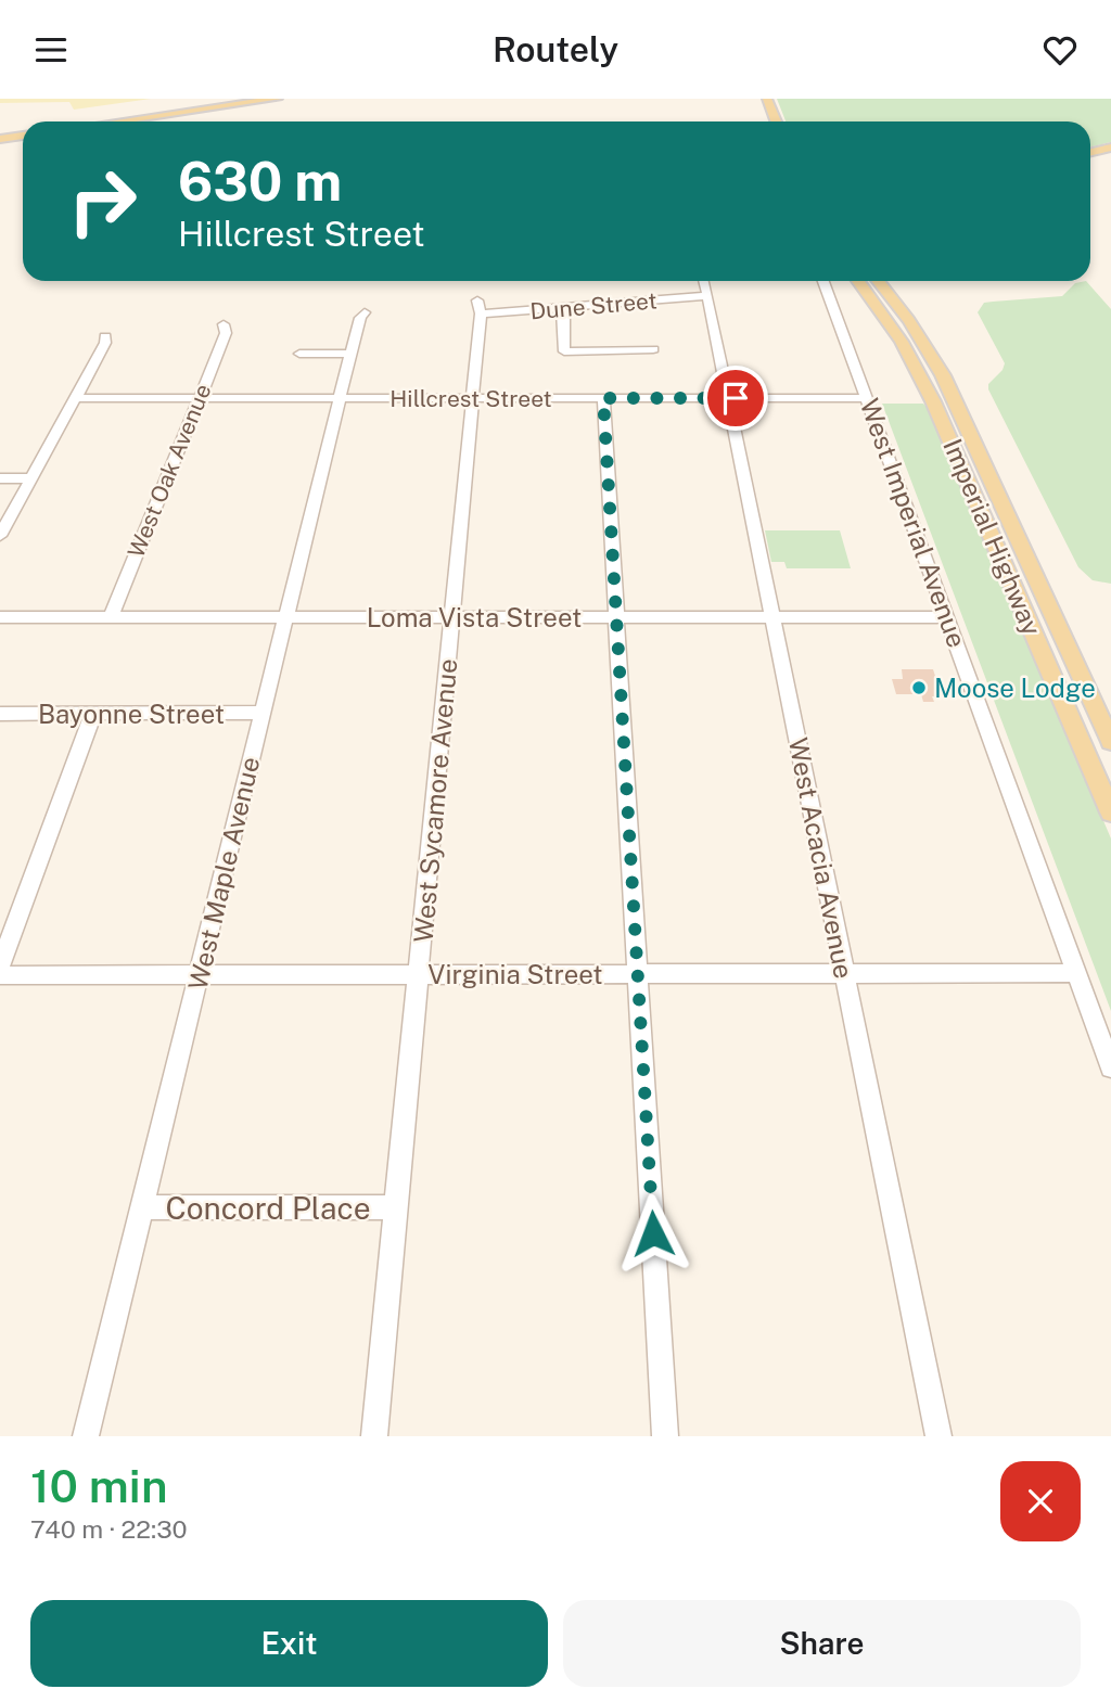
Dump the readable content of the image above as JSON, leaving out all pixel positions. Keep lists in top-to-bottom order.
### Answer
{
  "streets": {
    "main road": ["Imperial Highway"],
    "street": [
      "Dune Street",
      "Hillcrest Street",
      "West Oak Avenue",
      "West Imperial Avenue",
      "Loma Vista Street",
      "Bayonne Street",
      "West Sycamore Avenue",
      "West Acacia Avenue",
      "West Maple Avenue",
      "Virginia Street",
      "Concord Place"
    ]
  },
  "crossings": [
    ["Dune Street", "West Sycamore Avenue"],
    ["Dune Street", "West Acacia Avenue"],
    ["Hillcrest Street", "West Oak Avenue"],
    ["Hillcrest Street", "West Imperial Avenue"],
    ["Hillcrest Street", "West Sycamore Avenue"],
    ["Hillcrest Street", "West Acacia Avenue"],
    ["Hillcrest Street", "West Maple Avenue"],
    ["West Oak Avenue", "Loma Vista Street"],
    ["West Imperial Avenue", "Loma Vista Street"],
    ["West Imperial Avenue", "Virginia Street"],
    ["Loma Vista Street", "West Sycamore Avenue"],
    ["Loma Vista Street", "West Acacia Avenue"],
    ["Loma Vista Street", "West Maple Avenue"],
    ["Bayonne Street", "West Maple Avenue"],
    ["West Sycamore Avenue", "Virginia Street"],
    ["West Sycamore Avenue", "Concord Place"],
    ["West Acacia Avenue", "Virginia Street"],
    ["West Maple Avenue", "Virginia Street"],
    ["West Maple Avenue", "Concord Place"]
  ],
  "places": ["Moose Lodge"],
  "page": {
    "header": "Routely",
    "turn": ["630 m", "Hillcrest Street"],
    "heading": ["10 min", "740 m · 22:30"],
    "buttons": ["Exit", "Share"]
  }
}
